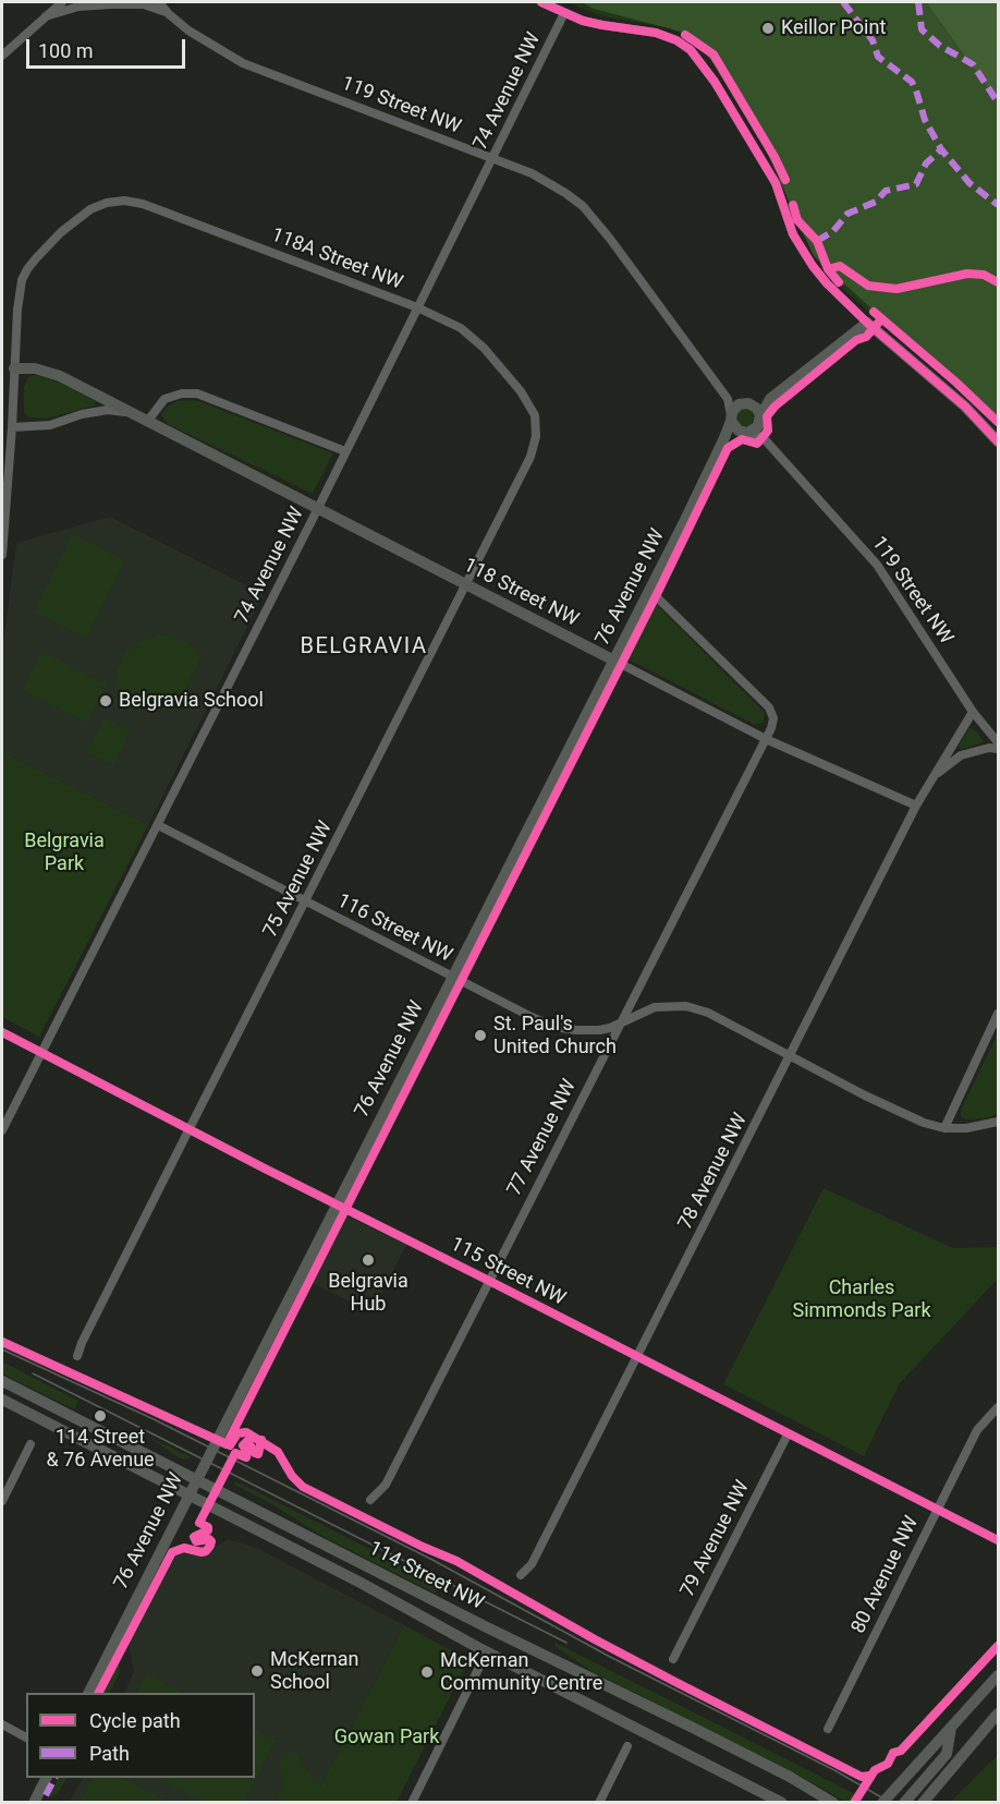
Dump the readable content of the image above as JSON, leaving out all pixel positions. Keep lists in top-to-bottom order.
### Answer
{
  "streets": {
    "street": [
      "74 Avenue NW",
      "119 Street NW",
      "118A Street NW",
      "76 Avenue NW",
      "118 Street NW",
      "75 Avenue NW",
      "116 Street NW",
      "77 Avenue NW",
      "78 Avenue NW",
      "115 Street NW",
      "79 Avenue NW",
      "80 Avenue NW",
      "114 Street NW"
    ]
  },
  "crossings": [
    ["74 Avenue NW", "119 Street NW"],
    ["74 Avenue NW", "118A Street NW"],
    ["74 Avenue NW", "118 Street NW"],
    ["74 Avenue NW", "116 Street NW"],
    ["74 Avenue NW", "115 Street NW"],
    ["119 Street NW", "76 Avenue NW"],
    ["119 Street NW", "78 Avenue NW"],
    ["118A Street NW", "118 Street NW"],
    ["118A Street NW", "75 Avenue NW"],
    ["76 Avenue NW", "118 Street NW"],
    ["76 Avenue NW", "116 Street NW"],
    ["76 Avenue NW", "77 Avenue NW"],
    ["76 Avenue NW", "115 Street NW"],
    ["76 Avenue NW", "114 Street NW"],
    ["118 Street NW", "75 Avenue NW"],
    ["118 Street NW", "77 Avenue NW"],
    ["118 Street NW", "78 Avenue NW"],
    ["75 Avenue NW", "116 Street NW"],
    ["75 Avenue NW", "115 Street NW"],
    ["116 Street NW", "77 Avenue NW"],
    ["116 Street NW", "78 Avenue NW"],
    ["77 Avenue NW", "115 Street NW"],
    ["78 Avenue NW", "115 Street NW"],
    ["115 Street NW", "79 Avenue NW"],
    ["115 Street NW", "80 Avenue NW"]
  ],
  "districts": ["BELGRAVIA"],
  "parks": ["Belgravia Park", "Charles Simmonds Park", "Gowan Park"],
  "places": [
    "Keillor Point",
    "Belgravia School",
    "St. Paul's United Church",
    "Belgravia Hub",
    "114 Street & 76 Avenue",
    "McKernan School",
    "McKernan Community Centre"
  ],
  "legend": ["Cycle path", "Path"],
  "scale_bar": "100 m"
}
